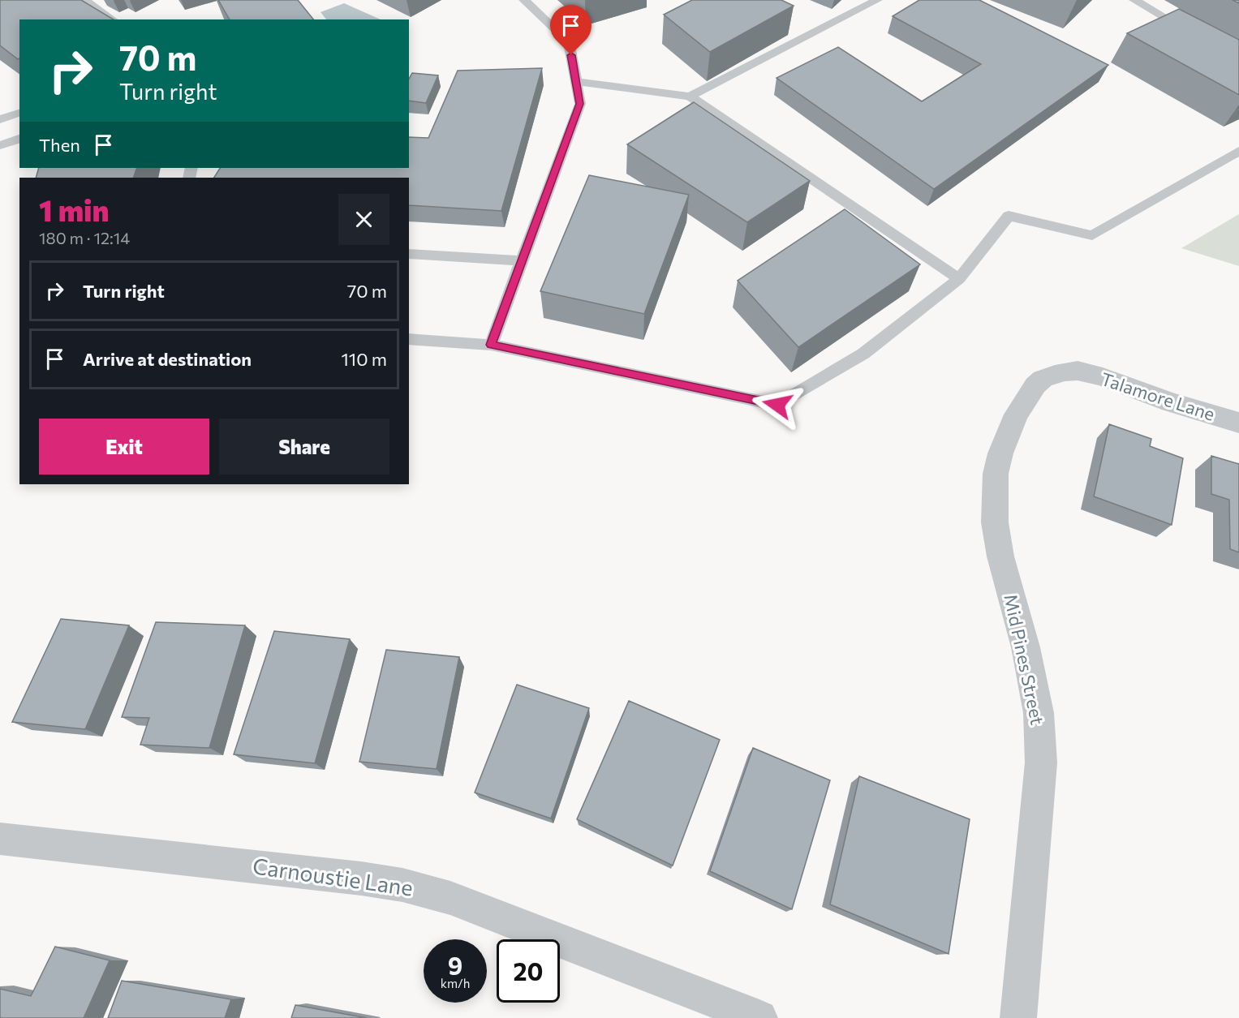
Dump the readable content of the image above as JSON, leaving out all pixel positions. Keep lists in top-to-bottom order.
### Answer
{
  "streets": {
    "street": ["Talamore Lane", "Mid Pines Street", "Carnoustie Lane"]
  },
  "crossings": [
    ["Talamore Lane", "Mid Pines Street"]
  ],
  "page": {
    "turn": ["70 m", "Turn right"],
    "then": "Then",
    "heading": ["1 min", "180 m · 12:14"],
    "list": [
      {
        "name": "Turn right",
        "value": "70 m"
      },
      {
        "name": "Arrive at destination",
        "value": "110 m"
      }
    ],
    "buttons": ["Exit", "Share"],
    "speed": "9 km/h",
    "limit": "20"
  }
}
